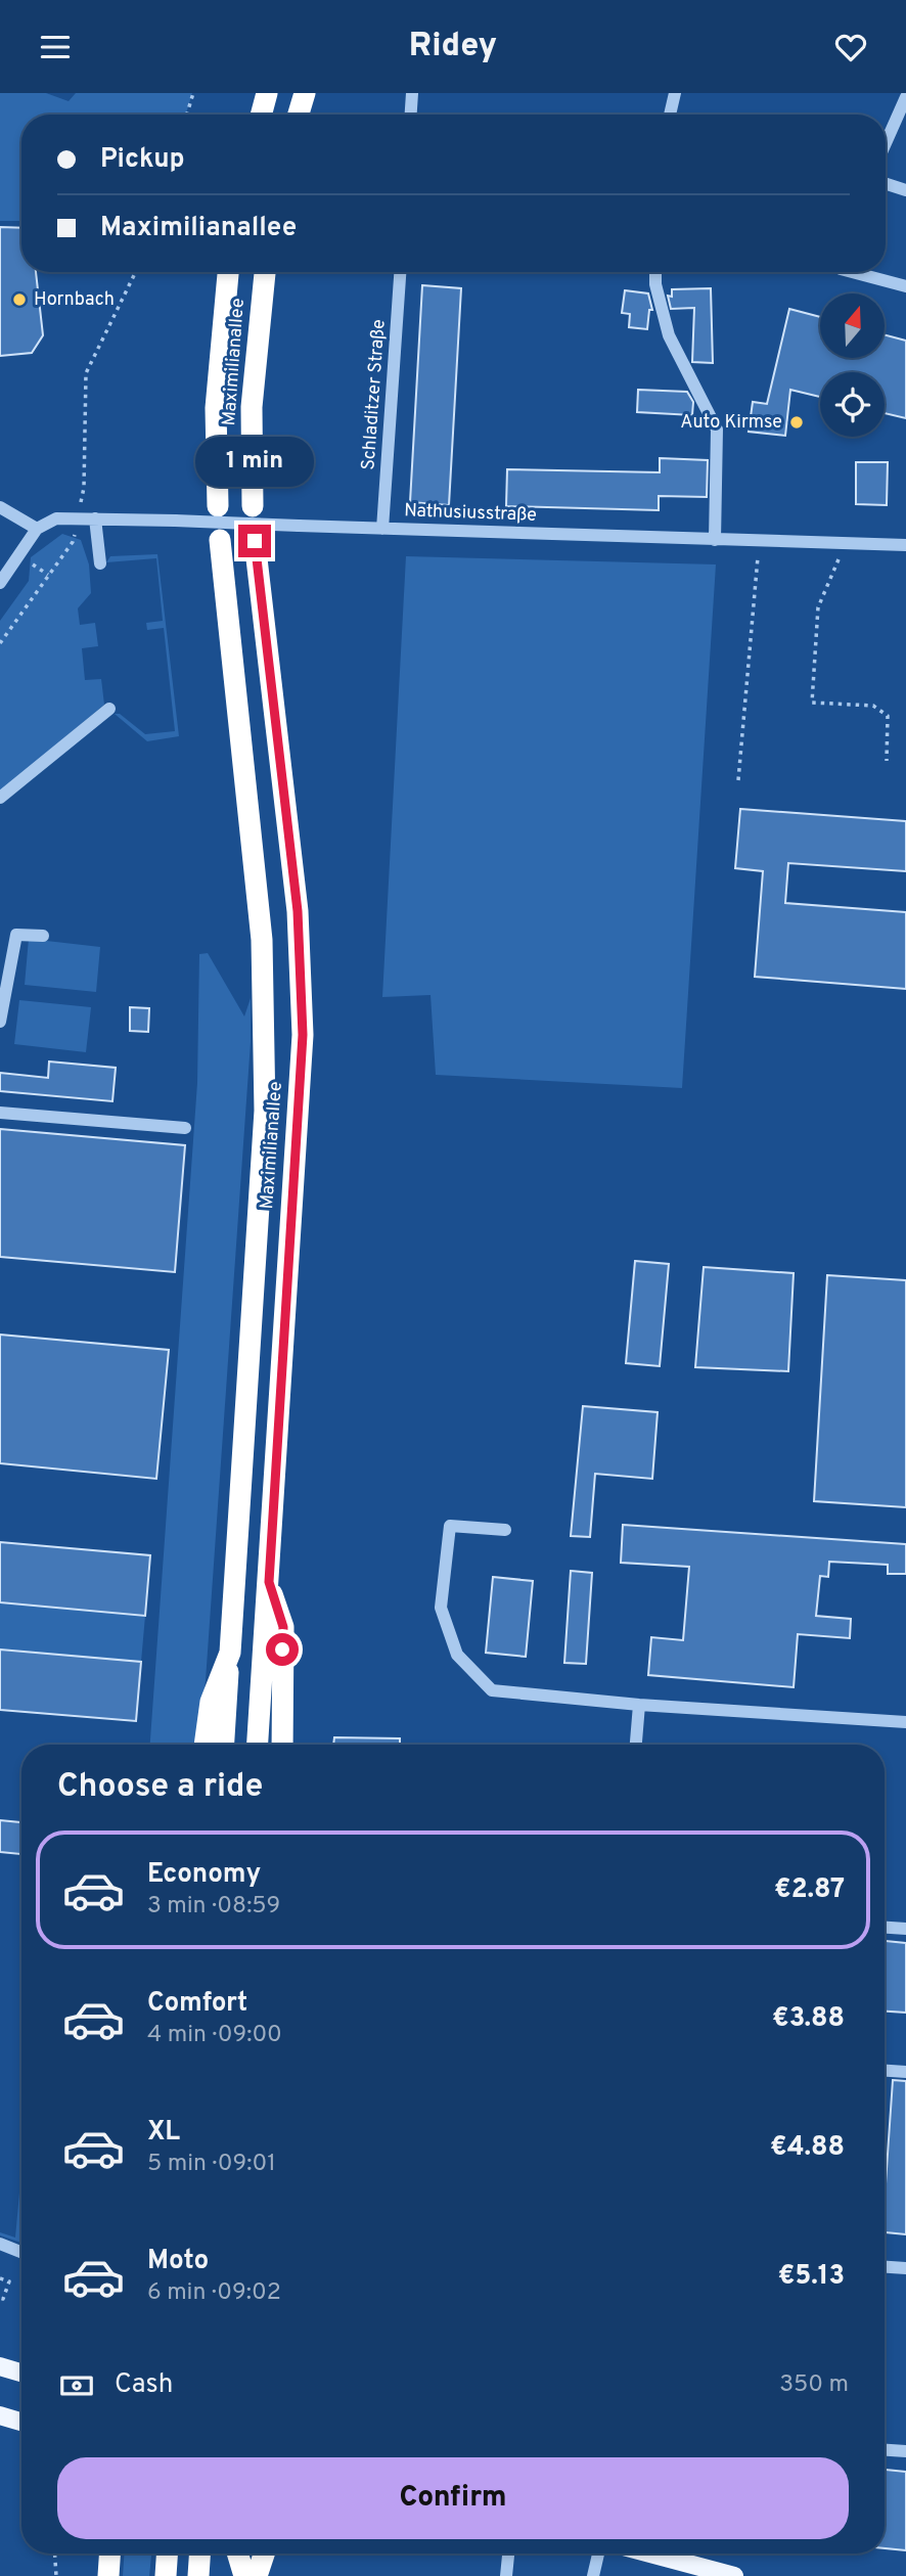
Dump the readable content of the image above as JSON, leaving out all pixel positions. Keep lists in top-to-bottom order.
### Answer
{
  "streets": {
    "highway": ["Maximilianallee"],
    "street": ["Schladitzer Straße", "Nathusiusstraße"]
  },
  "crossings": [
    ["Schladitzer Straße", "Nathusiusstraße"]
  ],
  "places": ["Hornbach", "Auto Kirmse"],
  "north": "top",
  "page": {
    "header": "Ridey",
    "banner": ["Pickup", "Maximilianallee"],
    "bubble": "1 min",
    "heading": "Choose a ride",
    "list": [
      {
        "name": "Economy",
        "note": "3 min · 08:59",
        "value": "€2.87"
      },
      {
        "name": "Comfort",
        "note": "4 min · 09:00",
        "value": "€3.88"
      },
      {
        "name": "XL",
        "note": "5 min · 09:01",
        "value": "€4.88"
      },
      {
        "name": "Moto",
        "note": "6 min · 09:02",
        "value": "€5.13"
      }
    ],
    "pay": ["Cash", "350 m"],
    "buttons": "Confirm"
  }
}
